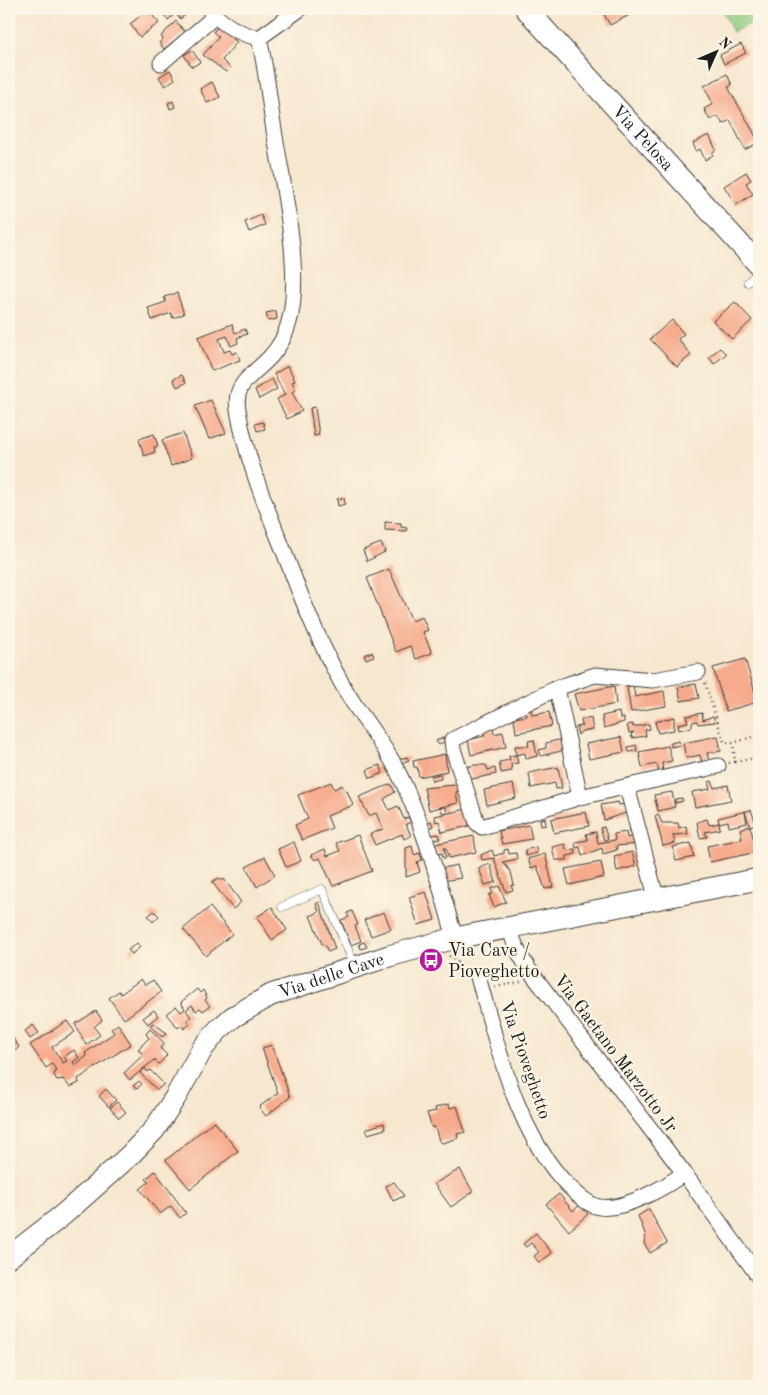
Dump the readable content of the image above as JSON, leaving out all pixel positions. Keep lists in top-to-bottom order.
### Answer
{
  "streets": {
    "street": [
      "Via Pelosa",
      "Via delle Cave",
      "Via Gaetano Marzotto Jr",
      "Via Pioveghetto"
    ]
  },
  "crossings": [
    ["Via delle Cave", "Via Gaetano Marzotto Jr"],
    ["Via Gaetano Marzotto Jr", "Via Pioveghetto"]
  ],
  "places": {
    "bus stop": ["Via Cave / Pioveghetto"]
  },
  "north": "top right"
}
